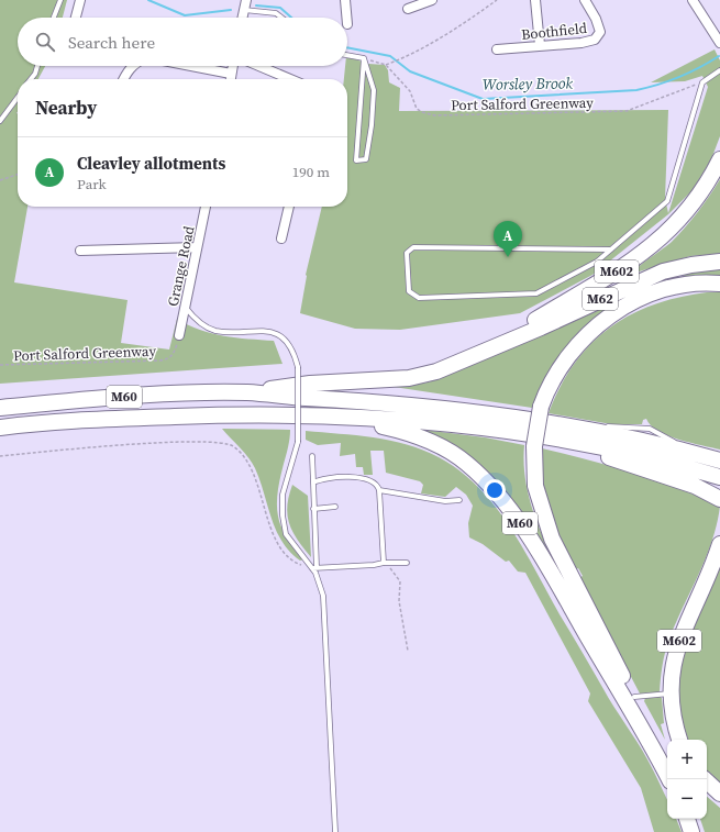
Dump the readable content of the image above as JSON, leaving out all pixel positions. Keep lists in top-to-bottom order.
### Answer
{
  "streets": {
    "highway": ["M602", "M62", "M60"],
    "street": ["Boothfield", "Grange Road"],
    "path": ["Port Salford Greenway"]
  },
  "crossings": [
    ["Port Salford Greenway", "Grange Road"],
    ["M602", "M62"],
    ["M602", "M60"],
    ["M62", "M60"]
  ],
  "water": ["Worsley Brook"],
  "page": {
    "search": "Search here",
    "heading": "Nearby",
    "list": [
      {
        "mark": "A",
        "name": "Cleavley allotments",
        "note": "Park",
        "value": "190 m"
      }
    ],
    "pins": "A",
    "map_buttons": ["+", "−"]
  }
}
